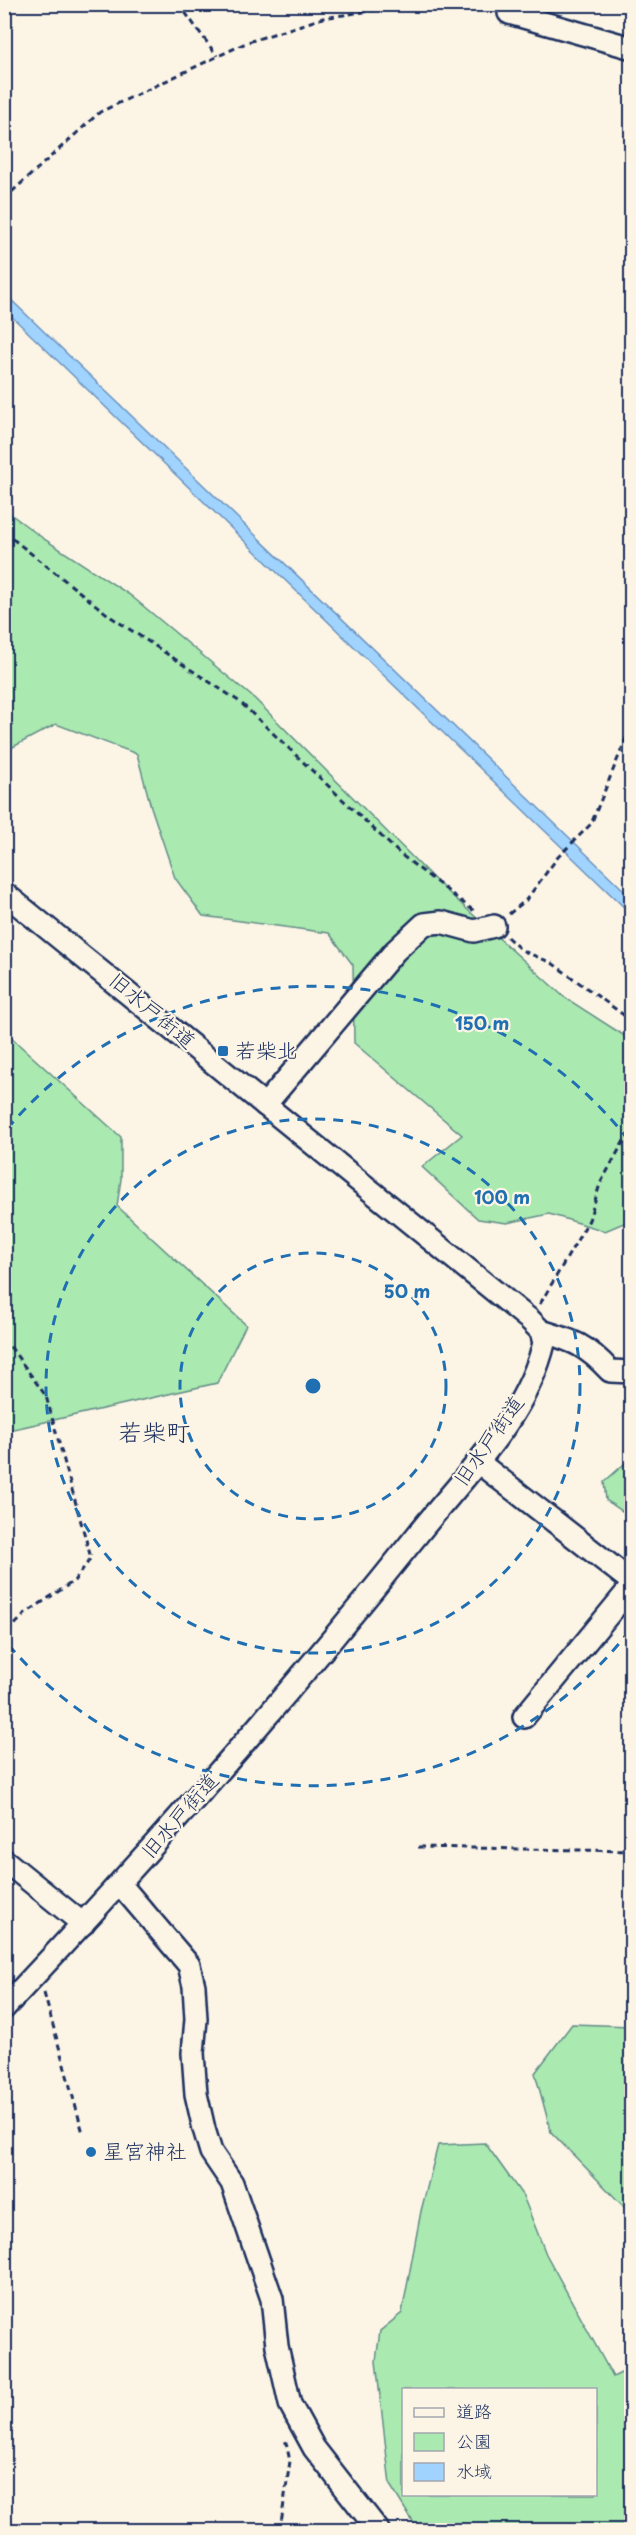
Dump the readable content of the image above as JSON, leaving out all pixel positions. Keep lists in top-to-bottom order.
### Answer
{
  "streets": {
    "street": ["旧水戸街道"]
  },
  "districts": ["若柴町"],
  "places": {
    "transit": ["若柴北"],
    "other": ["星宮神社"]
  },
  "legend": ["道路", "公園", "水域"],
  "rings": ["150 m", "100 m", "50 m"]
}
